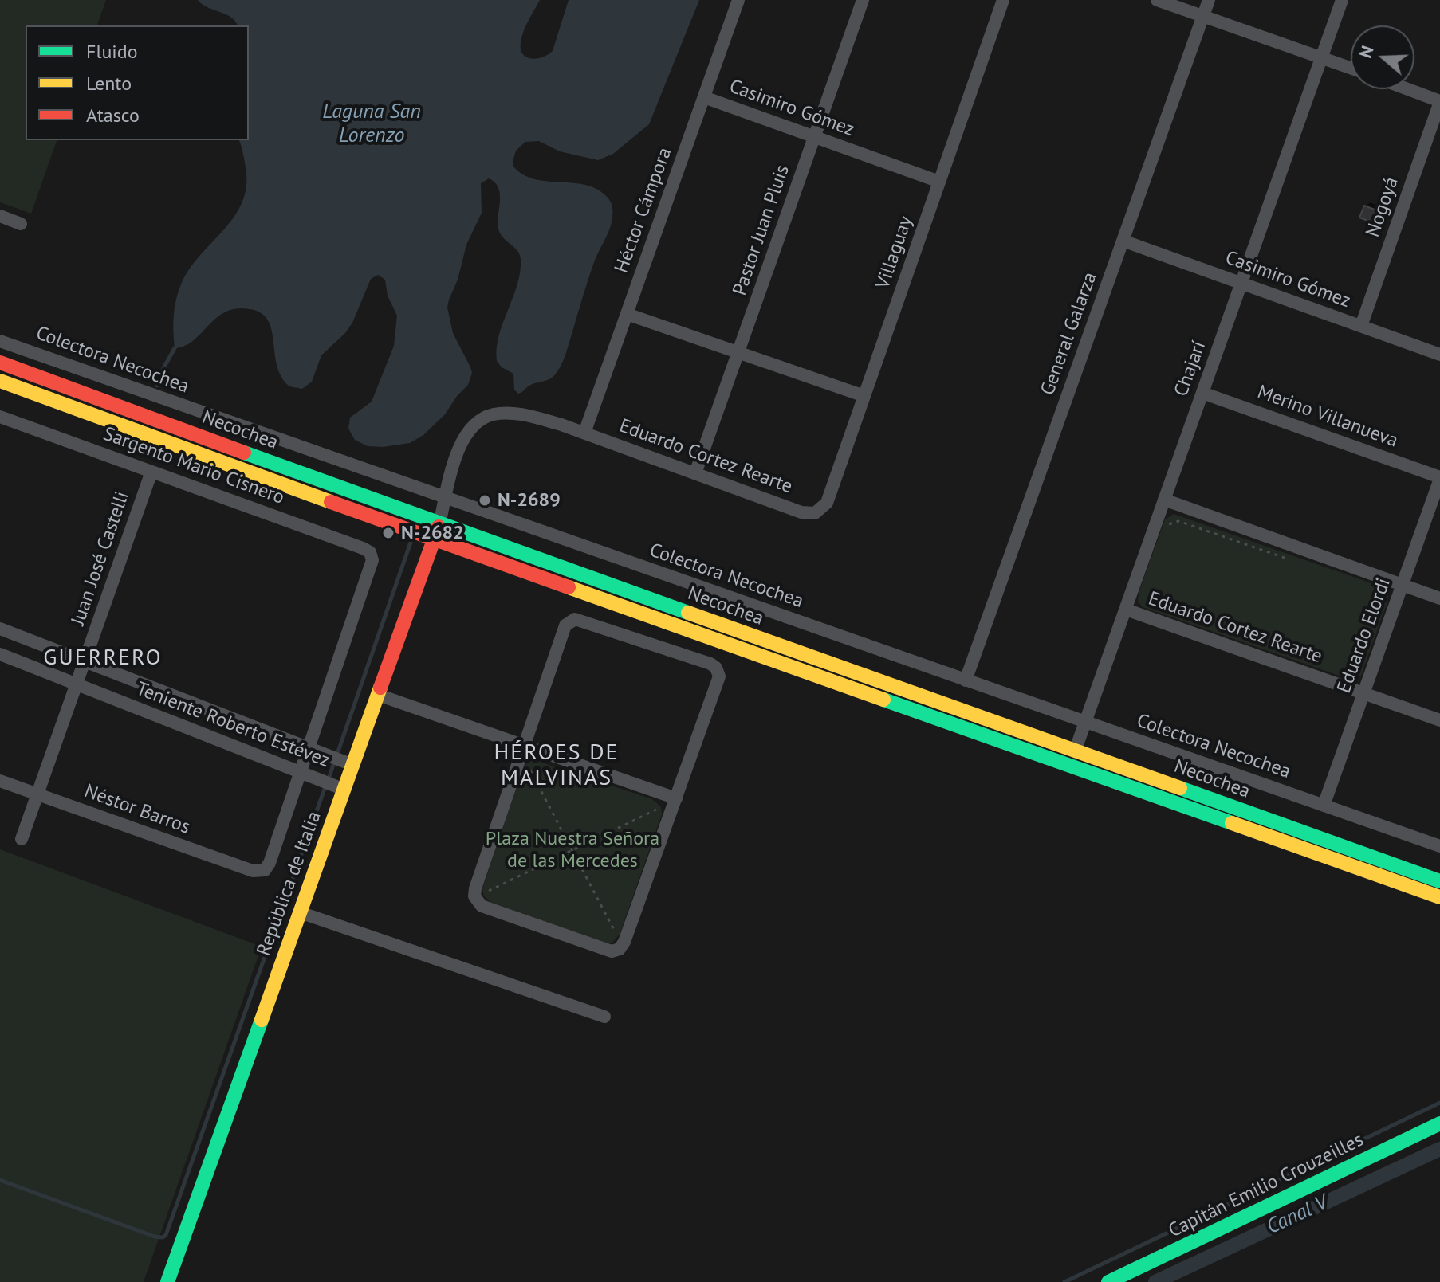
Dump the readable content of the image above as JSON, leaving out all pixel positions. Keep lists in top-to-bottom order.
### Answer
{
  "streets": {
    "main road": ["Necochea", "República de Italia", "Capitán Emilio Crouzeilles"],
    "street": [
      "Casimiro Gómez",
      "Nogoyá",
      "Héctor Cámpora",
      "Pastor Juan Pluis",
      "Villaguay",
      "General Galarza",
      "Colectora Necochea",
      "Chajarí",
      "Merino Villanueva",
      "Eduardo Cortez Rearte",
      "Sargento Mario Cisnero",
      "Juan José Castelli",
      "Eduardo Elordi",
      "Teniente Roberto Estévez",
      "Néstor Barros"
    ]
  },
  "crossings": [
    ["Casimiro Gómez", "Nogoyá"],
    ["Casimiro Gómez", "Héctor Cámpora"],
    ["Casimiro Gómez", "Pastor Juan Pluis"],
    ["Casimiro Gómez", "Villaguay"],
    ["Casimiro Gómez", "General Galarza"],
    ["Casimiro Gómez", "Chajarí"],
    ["Héctor Cámpora", "Eduardo Cortez Rearte"],
    ["Pastor Juan Pluis", "Eduardo Cortez Rearte"],
    ["Villaguay", "Eduardo Cortez Rearte"],
    ["General Galarza", "Colectora Necochea"],
    ["Colectora Necochea", "Chajarí"],
    ["Colectora Necochea", "Eduardo Cortez Rearte"],
    ["Colectora Necochea", "Eduardo Elordi"],
    ["Colectora Necochea", "República de Italia"],
    ["Chajarí", "Merino Villanueva"],
    ["Chajarí", "Necochea"],
    ["Chajarí", "Eduardo Cortez Rearte"],
    ["Merino Villanueva", "Eduardo Elordi"],
    ["Necochea", "República de Italia"],
    ["Eduardo Cortez Rearte", "Eduardo Elordi"],
    ["Eduardo Cortez Rearte", "República de Italia"],
    ["Sargento Mario Cisnero", "Juan José Castelli"],
    ["Sargento Mario Cisnero", "República de Italia"],
    ["Juan José Castelli", "Teniente Roberto Estévez"],
    ["Juan José Castelli", "Néstor Barros"],
    ["Teniente Roberto Estévez", "República de Italia"],
    ["Néstor Barros", "República de Italia"]
  ],
  "districts": ["GUERRERO", "HÉROES DE MALVINAS"],
  "water": ["Laguna San Lorenzo", "Canal V"],
  "parks": ["Plaza Nuestra Señora de las Mercedes"],
  "places": ["N-2689", "N-2682"],
  "legend": ["Fluido", "Lento", "Atasco"],
  "north": "left"
}
